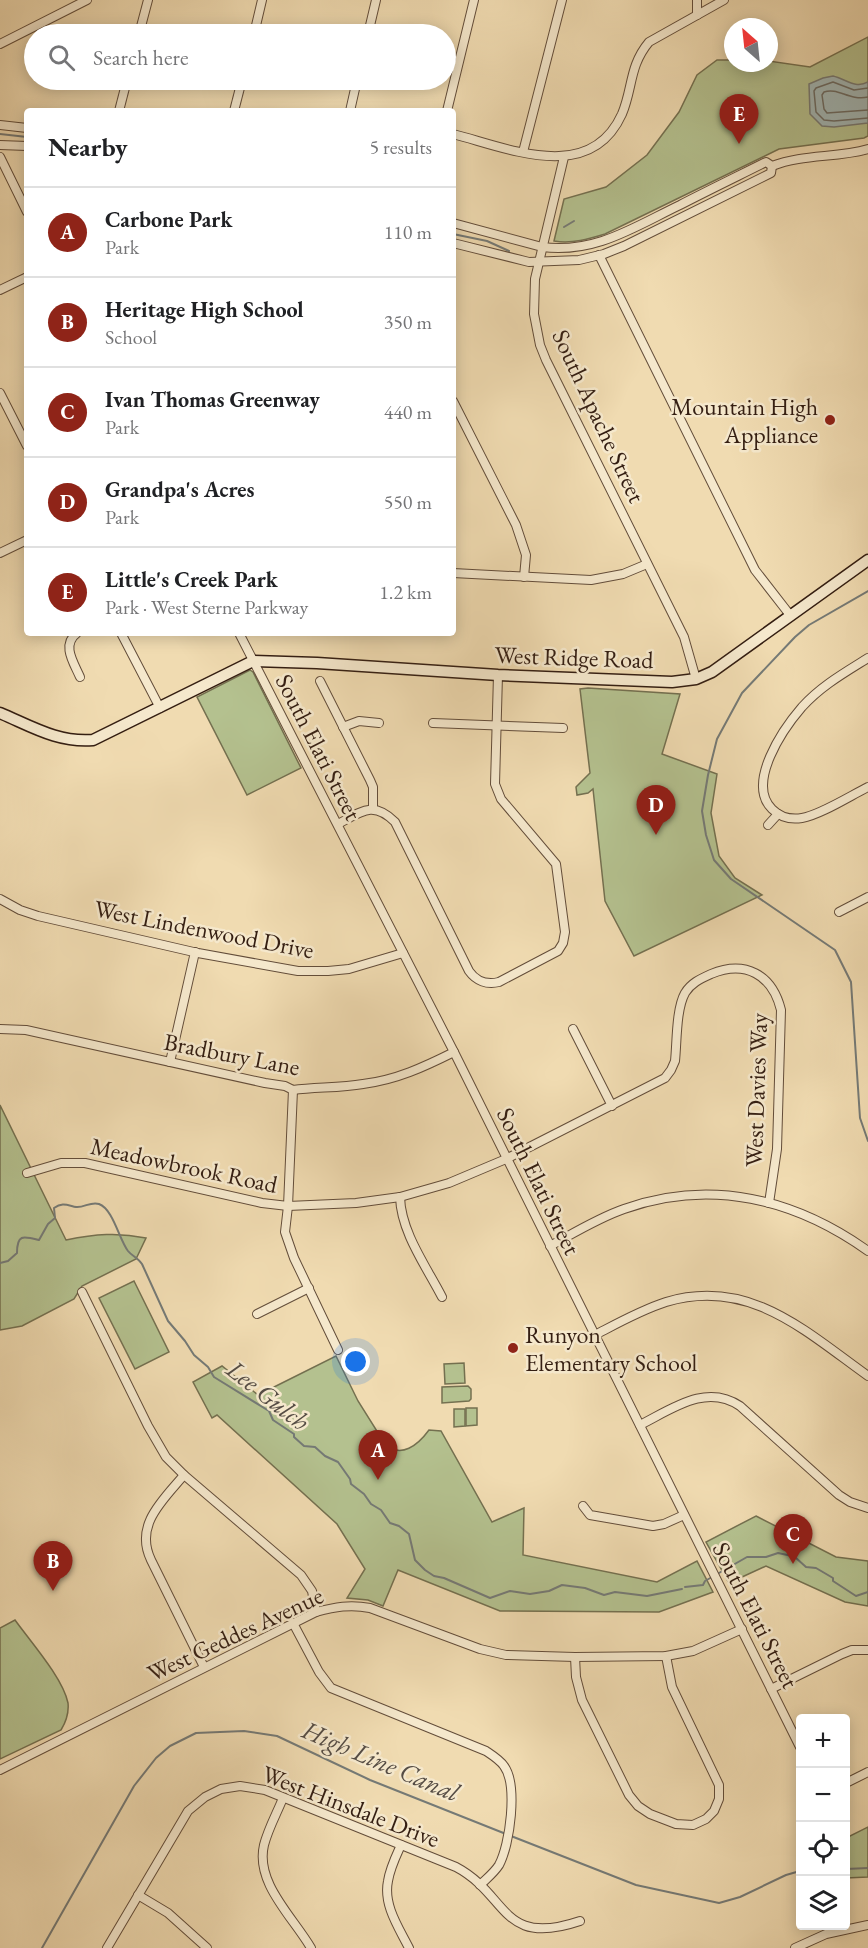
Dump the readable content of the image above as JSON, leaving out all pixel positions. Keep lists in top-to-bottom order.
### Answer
{
  "streets": {
    "street": [
      "South Apache Street",
      "West Ridge Road",
      "South Elati Street",
      "West Lindenwood Drive",
      "Bradbury Lane",
      "West Davies Way",
      "Meadowbrook Road",
      "West Geddes Avenue",
      "West Hinsdale Drive"
    ]
  },
  "crossings": [
    ["South Apache Street", "West Ridge Road"],
    ["West Ridge Road", "South Elati Street"],
    ["South Elati Street", "West Lindenwood Drive"],
    ["South Elati Street", "Bradbury Lane"],
    ["South Elati Street", "West Davies Way"],
    ["South Elati Street", "Meadowbrook Road"],
    ["South Elati Street", "West Geddes Avenue"],
    ["West Davies Way", "Meadowbrook Road"]
  ],
  "water": ["Lee Gulch", "High Line Canal"],
  "places": ["Mountain High Appliance", "Runyon Elementary School"],
  "north": "top left",
  "page": {
    "search": "Search here",
    "pins": [
      "E",
      "D",
      "A",
      "C",
      "B"
    ],
    "heading": ["Nearby", "5 results"],
    "list": [
      {
        "mark": "A",
        "name": "Carbone Park",
        "note": "Park",
        "value": "110 m"
      },
      {
        "mark": "B",
        "name": "Heritage High School",
        "note": "School",
        "value": "350 m"
      },
      {
        "mark": "C",
        "name": "Ivan Thomas Greenway",
        "note": "Park",
        "value": "440 m"
      },
      {
        "mark": "D",
        "name": "Grandpa's Acres",
        "note": "Park",
        "value": "550 m"
      },
      {
        "mark": "E",
        "name": "Little's Creek Park",
        "note": "Park · West Sterne Parkway",
        "value": "1.2 km"
      }
    ],
    "map_buttons": ["+", "−"]
  }
}
